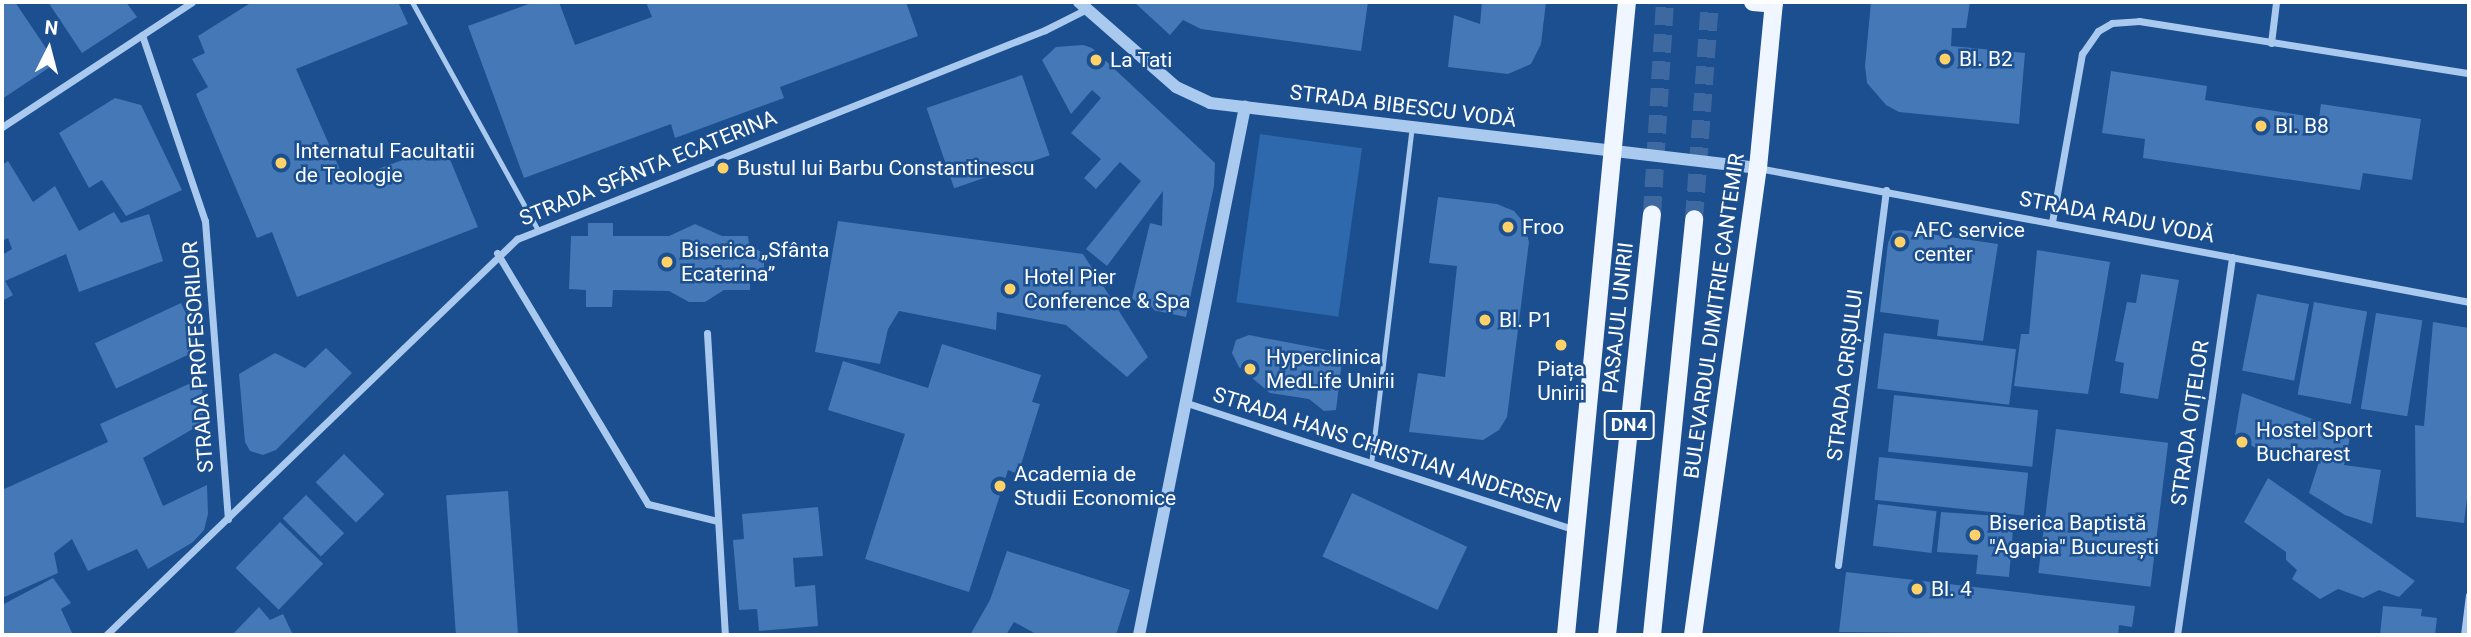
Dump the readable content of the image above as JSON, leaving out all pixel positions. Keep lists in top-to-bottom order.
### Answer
{
  "streets": {
    "main road": ["BULEVARDUL DIMITRIE CANTEMIR", "PASAJUL UNIRII", "DN4"],
    "street": [
      "STRADA BIBESCU VODĂ",
      "STRADA SFÂNTA ECATERINA",
      "STRADA RADU VODĂ",
      "STRADA PROFESORILOR",
      "STRADA CRIȘULUI",
      "STRADA OIȚELOR",
      "STRADA HANS CHRISTIAN ANDERSEN"
    ]
  },
  "crossings": [
    ["STRADA BIBESCU VODĂ", "STRADA SFÂNTA ECATERINA"],
    ["STRADA BIBESCU VODĂ", "STRADA RADU VODĂ"],
    ["STRADA BIBESCU VODĂ", "BULEVARDUL DIMITRIE CANTEMIR"],
    ["STRADA SFÂNTA ECATERINA", "STRADA PROFESORILOR"],
    ["STRADA RADU VODĂ", "BULEVARDUL DIMITRIE CANTEMIR"],
    ["STRADA RADU VODĂ", "STRADA CRIȘULUI"],
    ["STRADA RADU VODĂ", "STRADA OIȚELOR"]
  ],
  "places": [
    "Bl. B2",
    "La Tati",
    "Bl. B8",
    "Internatul Facultatii de Teologie",
    "Bustul lui Barbu Constantinescu",
    "Froo",
    "AFC service center",
    "Biserica „Sfânta Ecaterina”",
    "Hotel Pier Conference & Spa",
    "Bl. P1",
    "Piața Unirii",
    "Hyperclinica MedLife Unirii",
    "Hostel Sport Bucharest",
    "Academia de Studii Economice",
    "Biserica Baptistă \"Agapia\" București",
    "Bl. 4"
  ],
  "north": "top"
}
